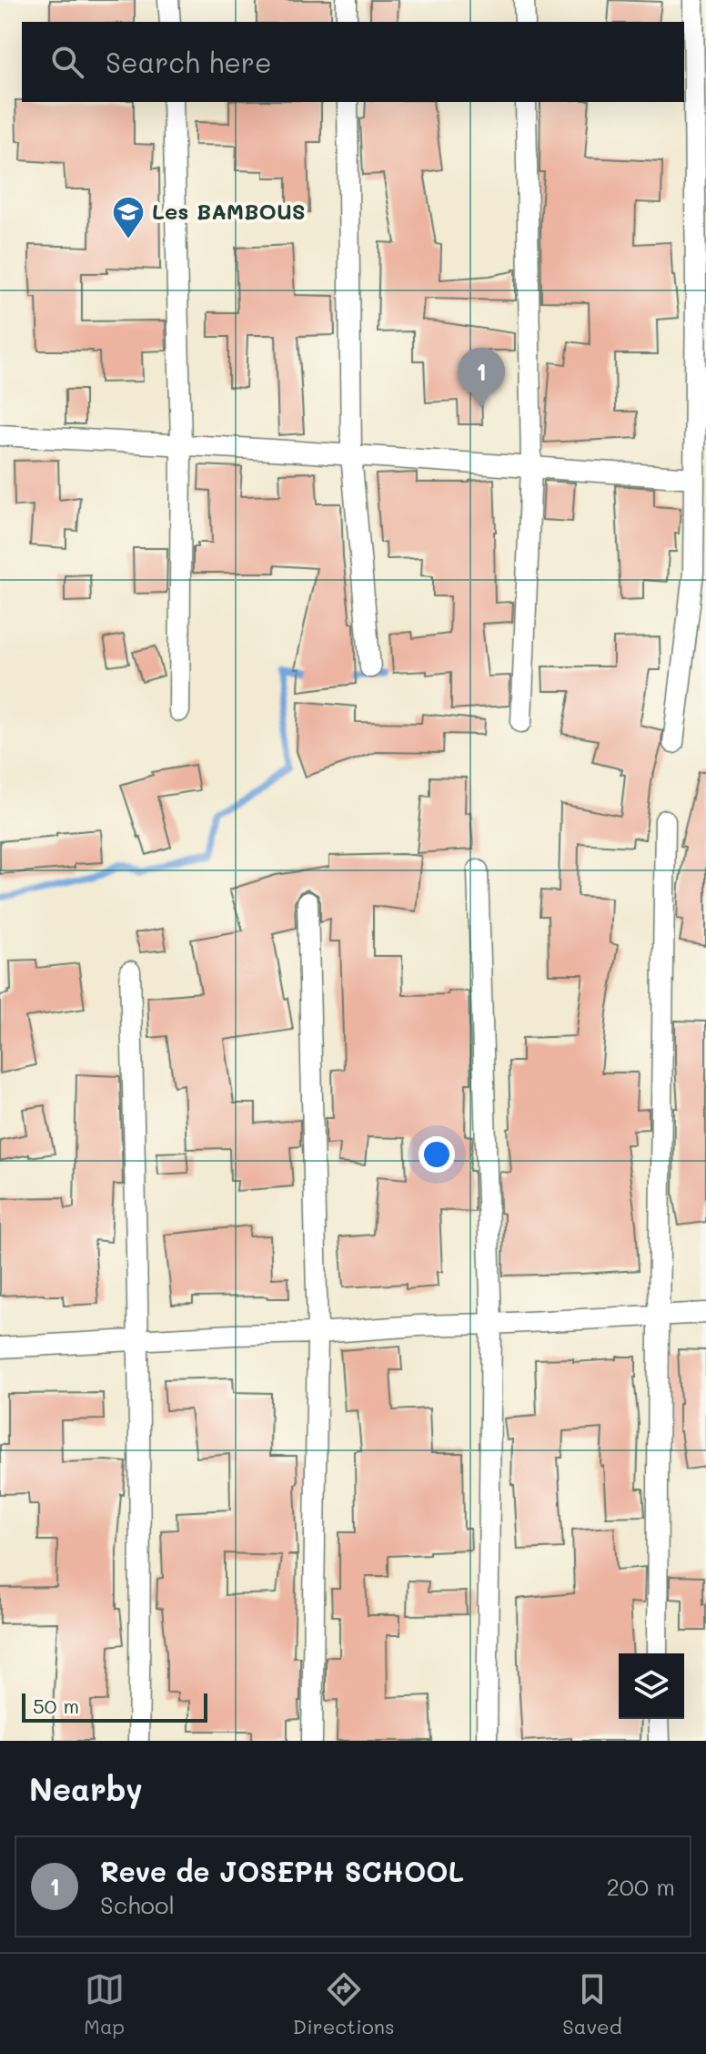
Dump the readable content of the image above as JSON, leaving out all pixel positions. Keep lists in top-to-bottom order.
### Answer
{
  "places": {
    "school or university": ["Les BAMBOUS"]
  },
  "scale_bar": "50 m",
  "page": {
    "search": "Search here",
    "pins": "1",
    "scale": "50 m",
    "heading": "Nearby",
    "list": [
      {
        "mark": "1",
        "name": "Reve de JOSEPH SCHOOL",
        "note": "School",
        "value": "200 m"
      }
    ],
    "nav": ["Map", "Directions", "Saved"]
  }
}
